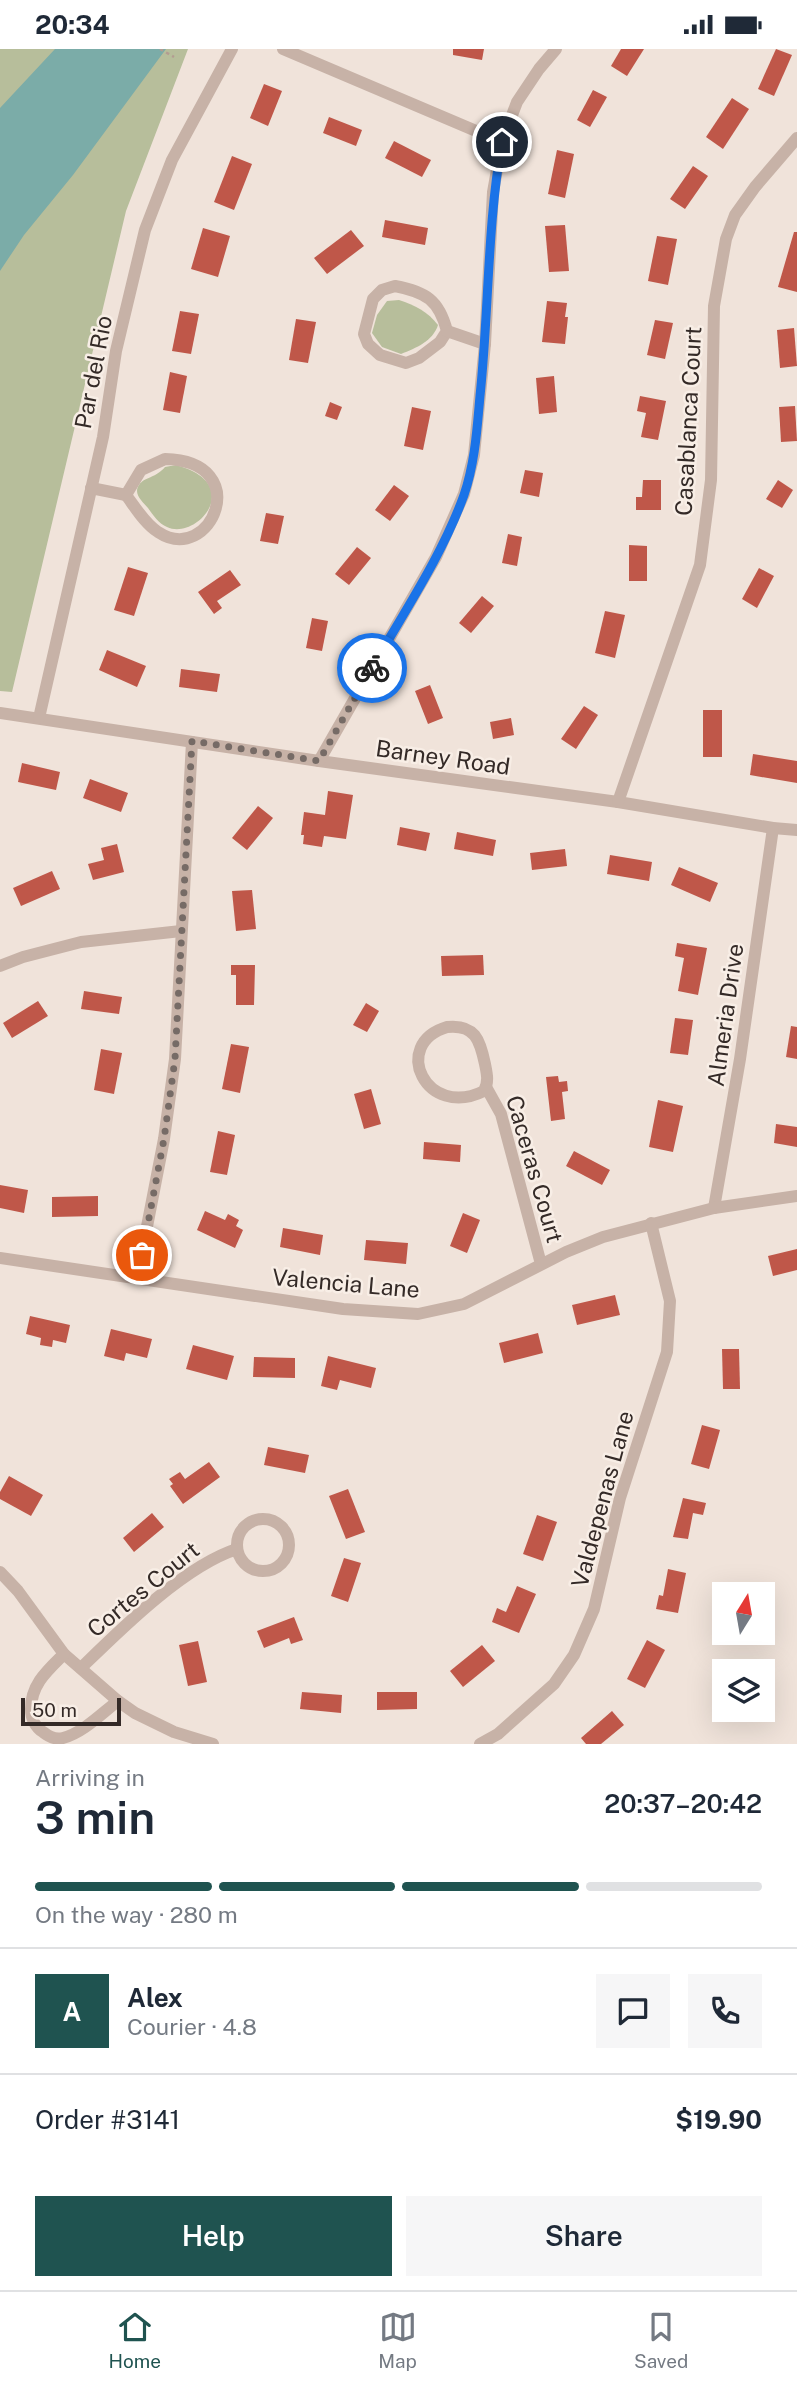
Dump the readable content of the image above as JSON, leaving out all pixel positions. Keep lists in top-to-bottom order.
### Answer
{
  "streets": {
    "street": [
      "Par del Rio",
      "Casablanca Court",
      "Barney Road",
      "Almeria Drive",
      "Caceras Court",
      "Valencia Lane",
      "Valdepenas Lane",
      "Cortes Court"
    ]
  },
  "crossings": [
    ["Par del Rio", "Barney Road"],
    ["Casablanca Court", "Barney Road"],
    ["Barney Road", "Almeria Drive"],
    ["Almeria Drive", "Valencia Lane"],
    ["Caceras Court", "Valencia Lane"],
    ["Valencia Lane", "Valdepenas Lane"]
  ],
  "scale_bar": "50 m",
  "north": "top",
  "page": {
    "status": "20:34",
    "scale": "50 m",
    "heading": ["3 min", "Arriving in", "20:37–20:42"],
    "panel": [
      "Alex",
      "Courier · 4.8",
      "Order #3141",
      "$19.90"
    ],
    "bar": "On the way · 280 m",
    "round": "A",
    "buttons": ["Help", "Share"],
    "tabs": ["Home", "Map", "Saved"]
  }
}
